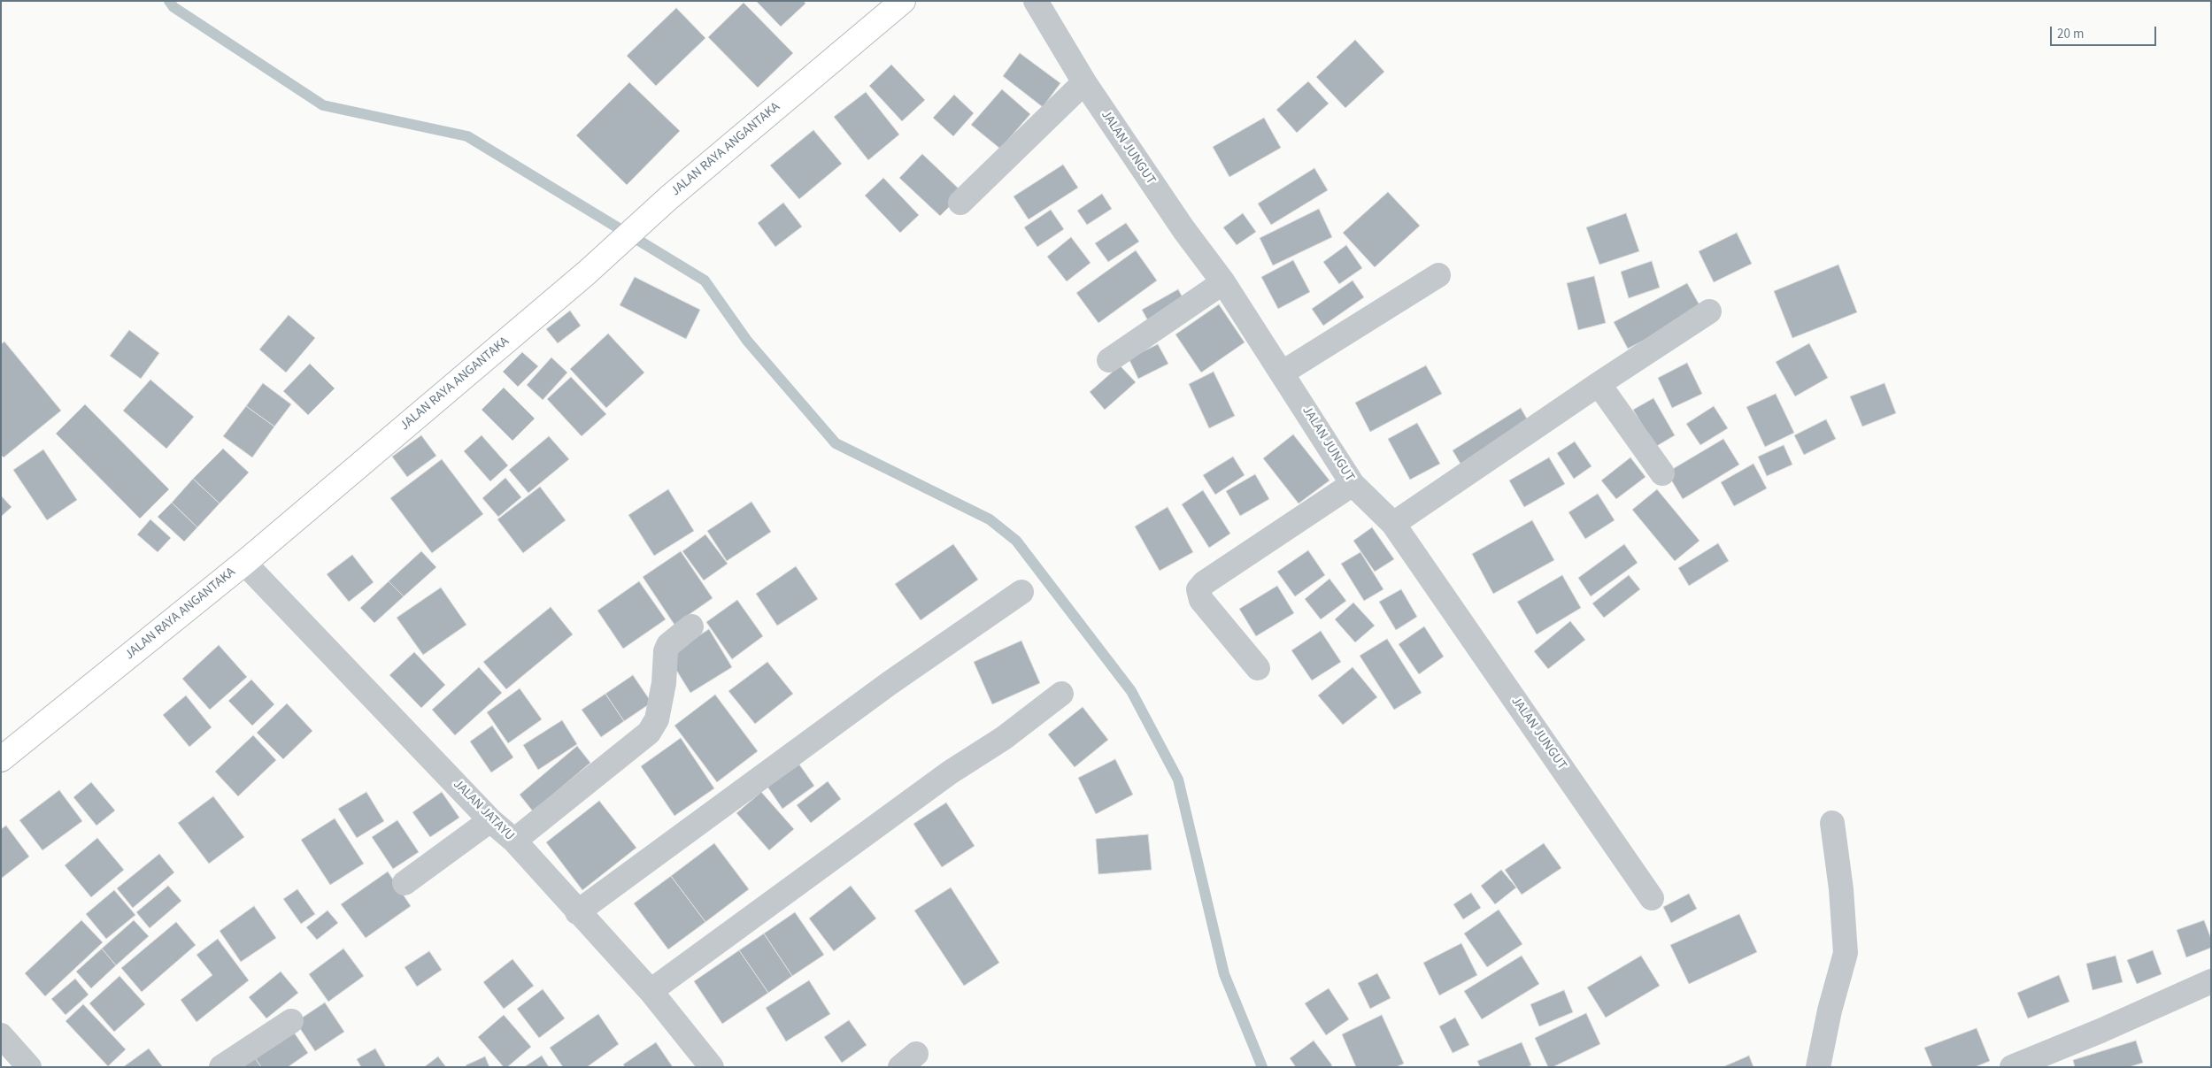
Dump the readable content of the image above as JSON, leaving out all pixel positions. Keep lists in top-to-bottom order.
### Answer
{
  "streets": {
    "main road": ["JALAN RAYA ANGANTAKA"],
    "street": ["JALAN JUNGUT", "JALAN JATAYU"]
  },
  "crossings": [
    ["JALAN RAYA ANGANTAKA", "JALAN JATAYU"]
  ],
  "scale_bar": "20 m"
}
